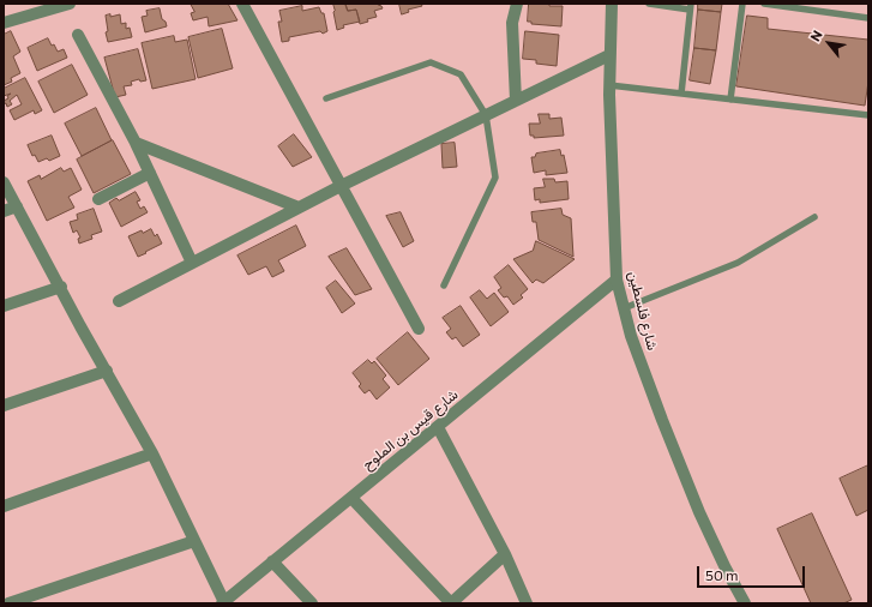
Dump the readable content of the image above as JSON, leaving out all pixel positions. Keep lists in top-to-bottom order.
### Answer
{
  "streets": {
    "street": ["شارع فلسطين", "شارع قيس بن الملوح"]
  },
  "crossings": [
    ["شارع فلسطين", "شارع قيس بن الملوح"]
  ],
  "scale_bar": "50 m",
  "north": "top left"
}
